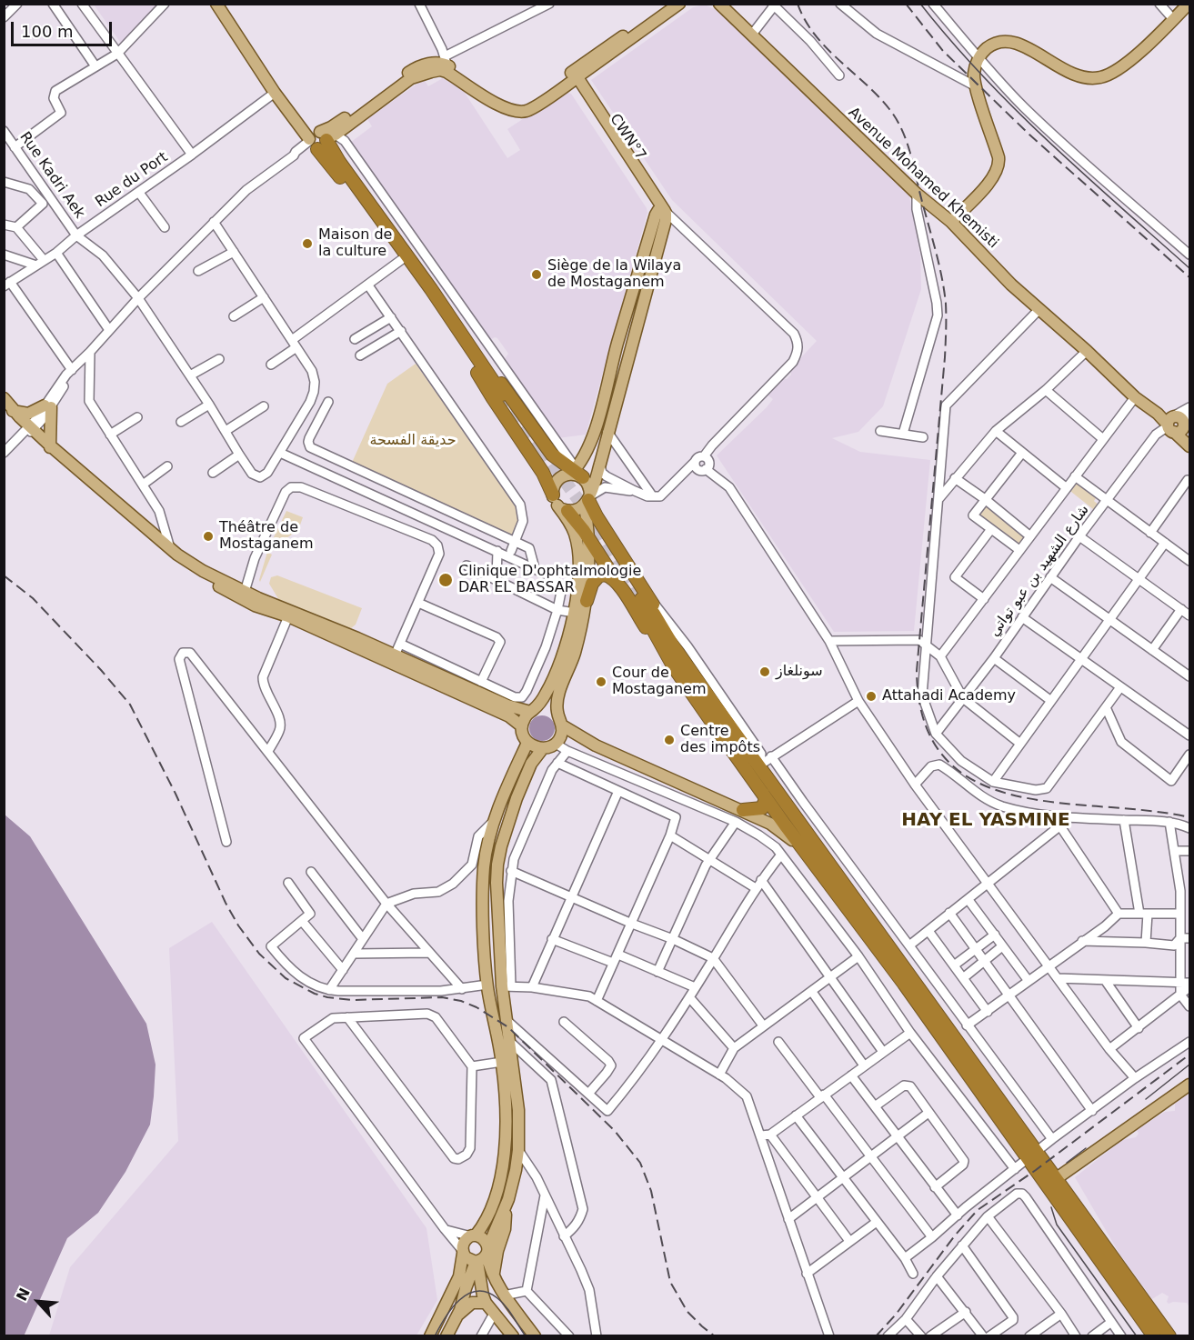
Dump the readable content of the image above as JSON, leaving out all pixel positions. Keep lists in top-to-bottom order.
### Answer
{
  "streets": {
    "main road": ["CWN°7", "Avenue Mohamed Khemisti"],
    "street": ["Rue Kadri Aek", "Rue du Port", "شارع الشهيد بن عبو تواتي"]
  },
  "crossings": [
    ["Rue Kadri Aek", "Rue du Port"],
    ["Avenue Mohamed Khemisti", "شارع الشهيد بن عبو تواتي"]
  ],
  "districts": ["HAY EL YASMINE"],
  "parks": ["حديقة الفسحة"],
  "places": [
    "Maison de la culture",
    "Siège de la Wilaya de Mostaganem",
    "Théâtre de Mostaganem",
    "Clinique D'ophtalmologie DAR EL BASSAR",
    "سونلغاز",
    "Cour de Mostaganem",
    "Attahadi Academy",
    "Centre des impôts"
  ],
  "scale_bar": "100 m",
  "north": "top left"
}
